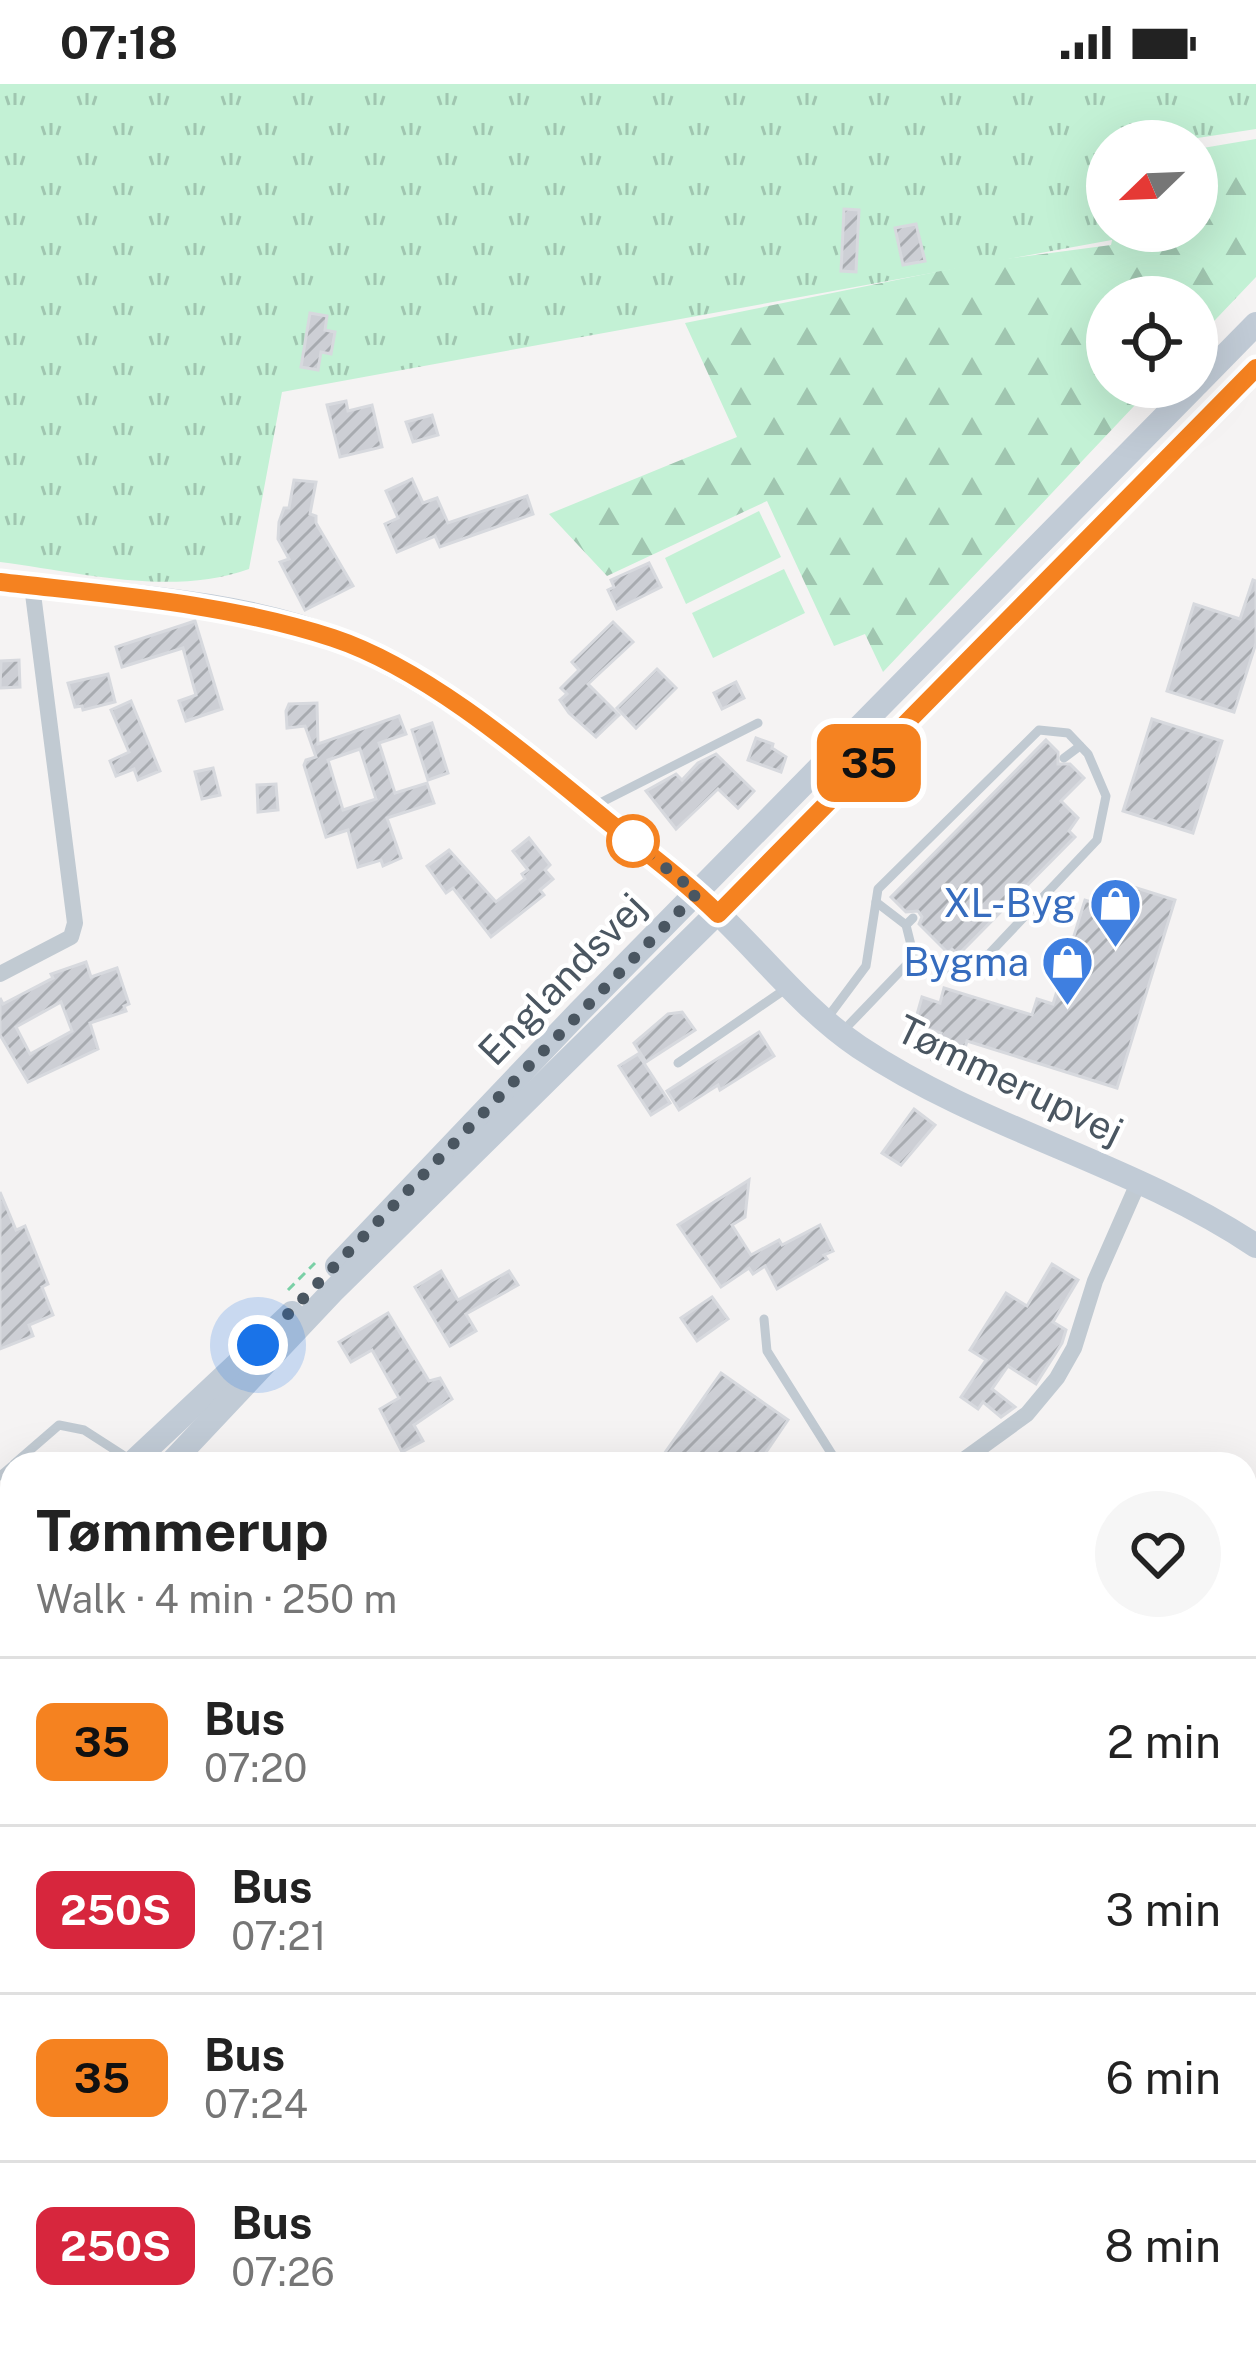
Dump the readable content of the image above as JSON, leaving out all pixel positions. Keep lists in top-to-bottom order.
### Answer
{
  "streets": {
    "main road": ["Englandsvej", "Tømmerupvej"]
  },
  "crossings": [
    ["Englandsvej", "Tømmerupvej"]
  ],
  "places": {
    "shop": ["XL-Byg", "Bygma"]
  },
  "lines": ["bus line 35"],
  "north": "bottom left",
  "page": {
    "status": "07:18",
    "on_map": "35",
    "heading": ["Tømmerup", "Walk · 4 min · 250 m"],
    "list": [
      {
        "mark": "35",
        "name": "Bus",
        "note": "07:20",
        "value": "2 min"
      },
      {
        "mark": "250S",
        "name": "Bus",
        "note": "07:21",
        "value": "3 min"
      },
      {
        "mark": "35",
        "name": "Bus",
        "note": "07:24",
        "value": "6 min"
      },
      {
        "mark": "250S",
        "name": "Bus",
        "note": "07:26",
        "value": "8 min"
      }
    ]
  }
}
